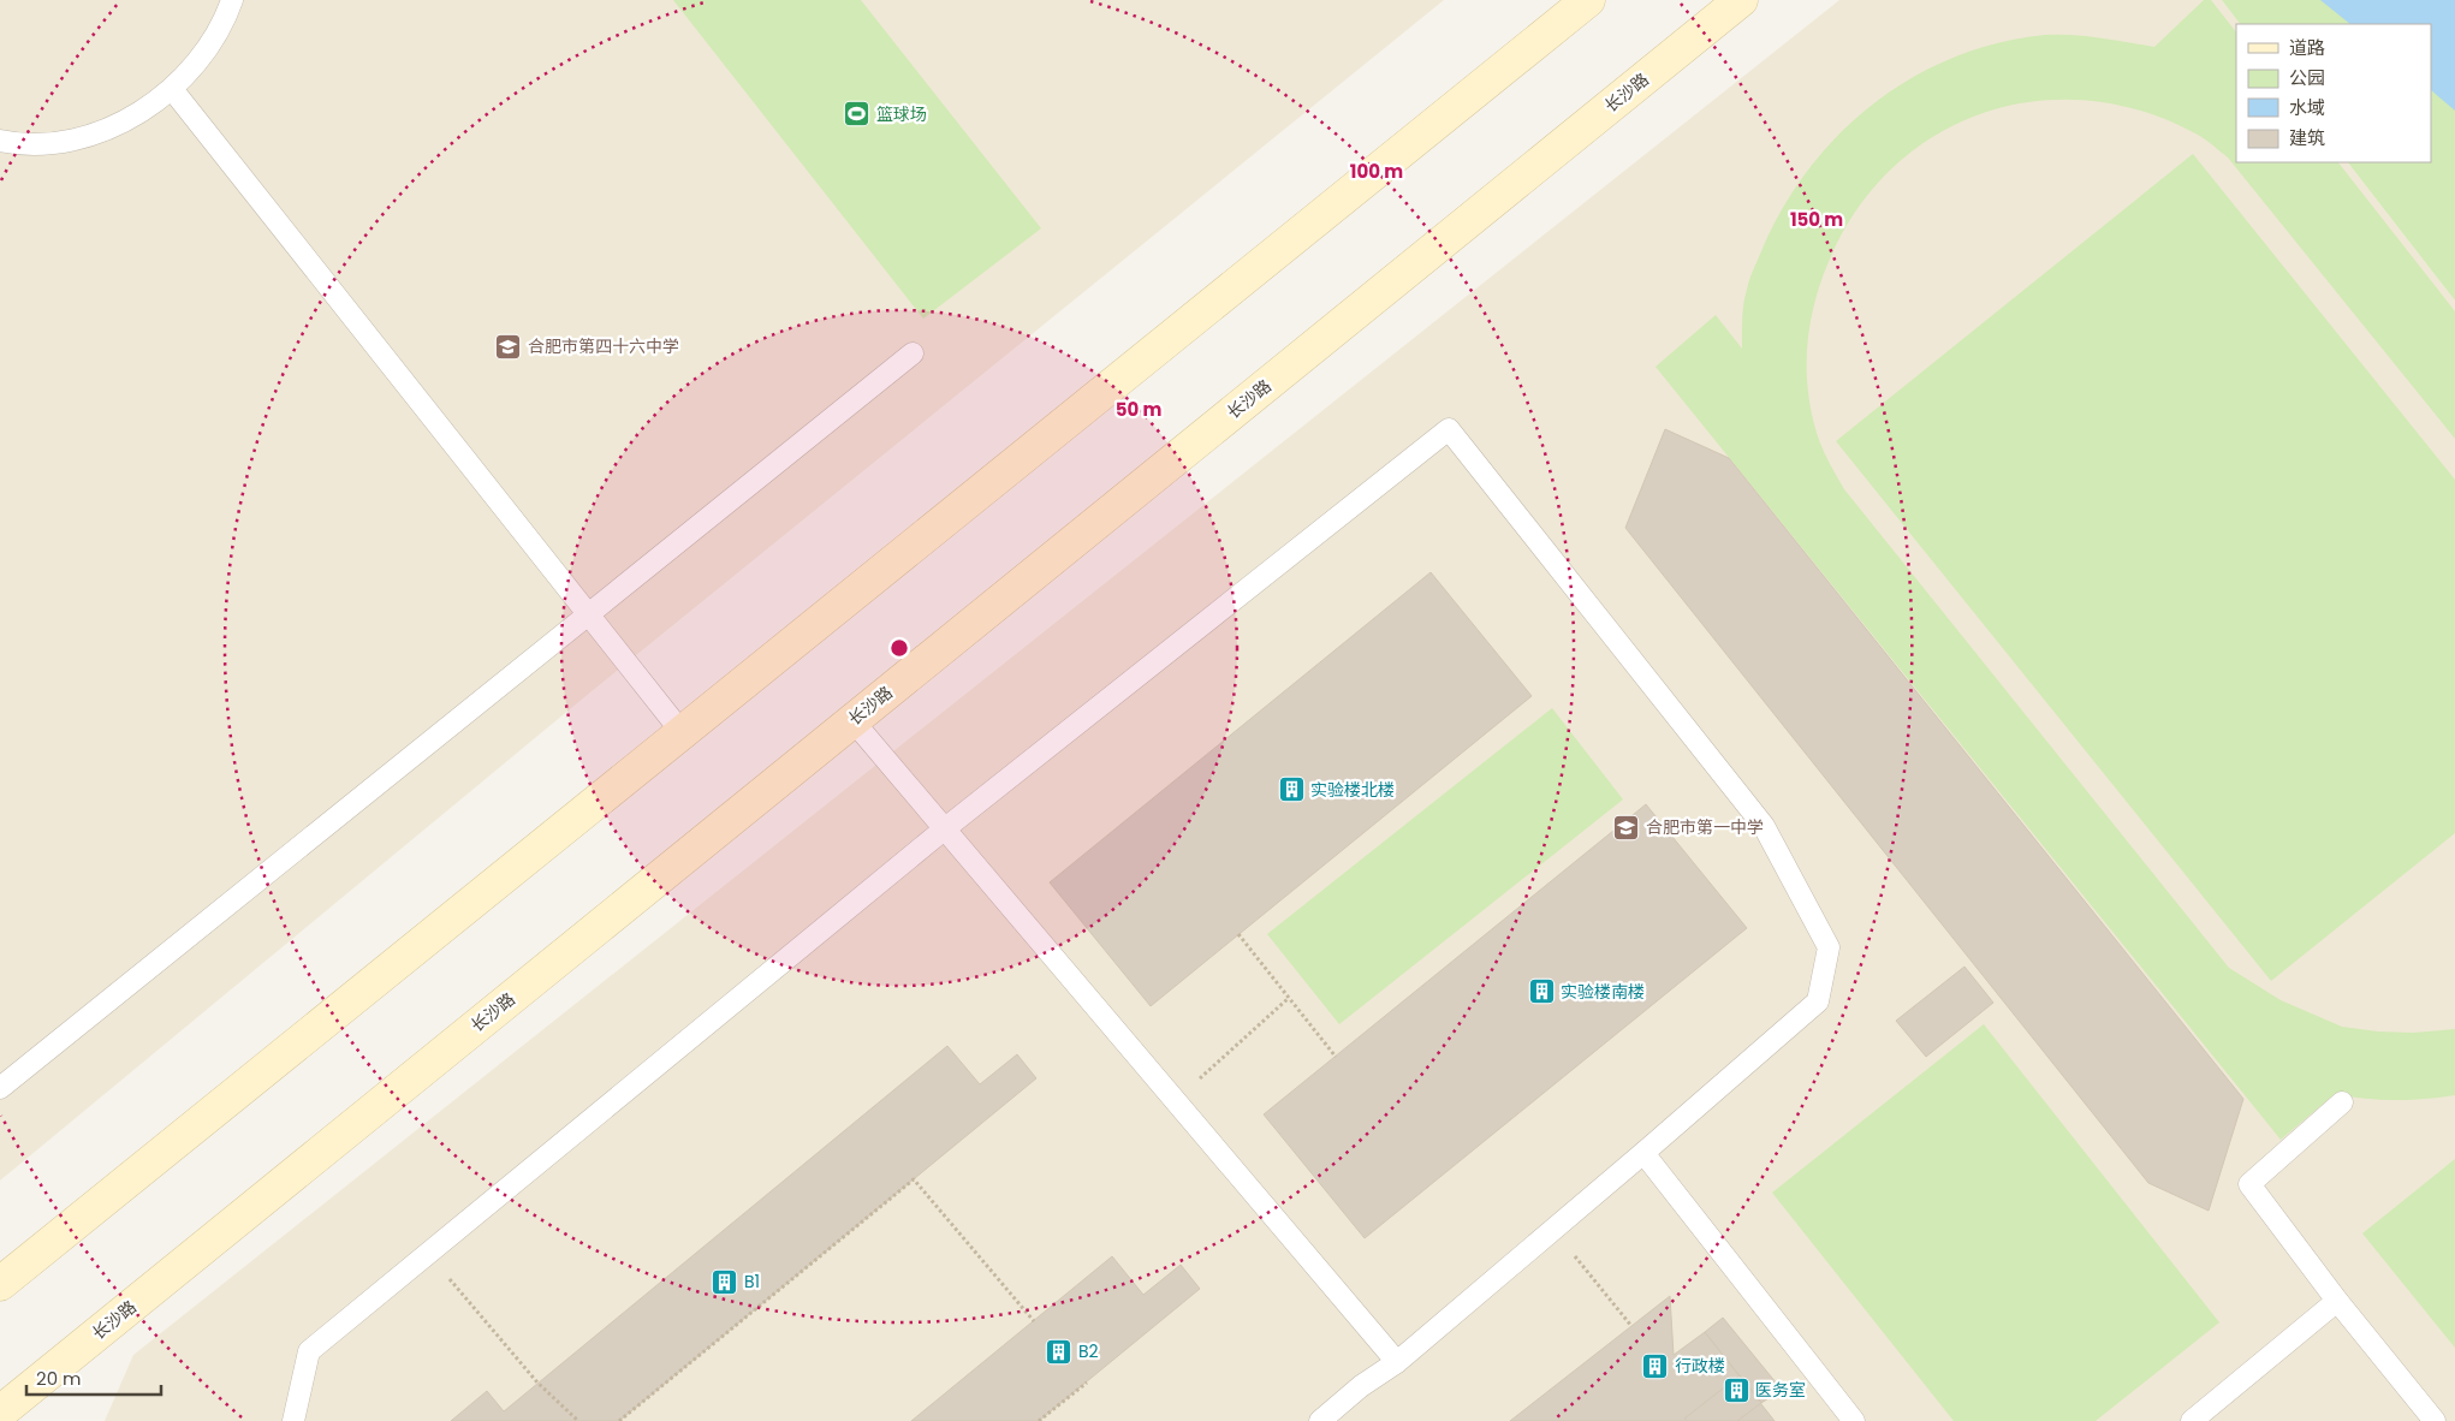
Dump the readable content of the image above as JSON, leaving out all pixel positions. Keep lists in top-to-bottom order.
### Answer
{
  "streets": {
    "street": ["长沙路"]
  },
  "places": {
    "sports": ["篮球场"],
    "school or university": ["合肥市第四十六中学", "合肥市第一中学"],
    "building": [
      "实验楼北楼",
      "实验楼南楼",
      "B1",
      "B2",
      "行政楼",
      "医务室"
    ]
  },
  "legend": [
    "道路",
    "公园",
    "水域",
    "建筑"
  ],
  "scale_bar": "20 m",
  "rings": ["100 m", "150 m", "50 m"]
}
